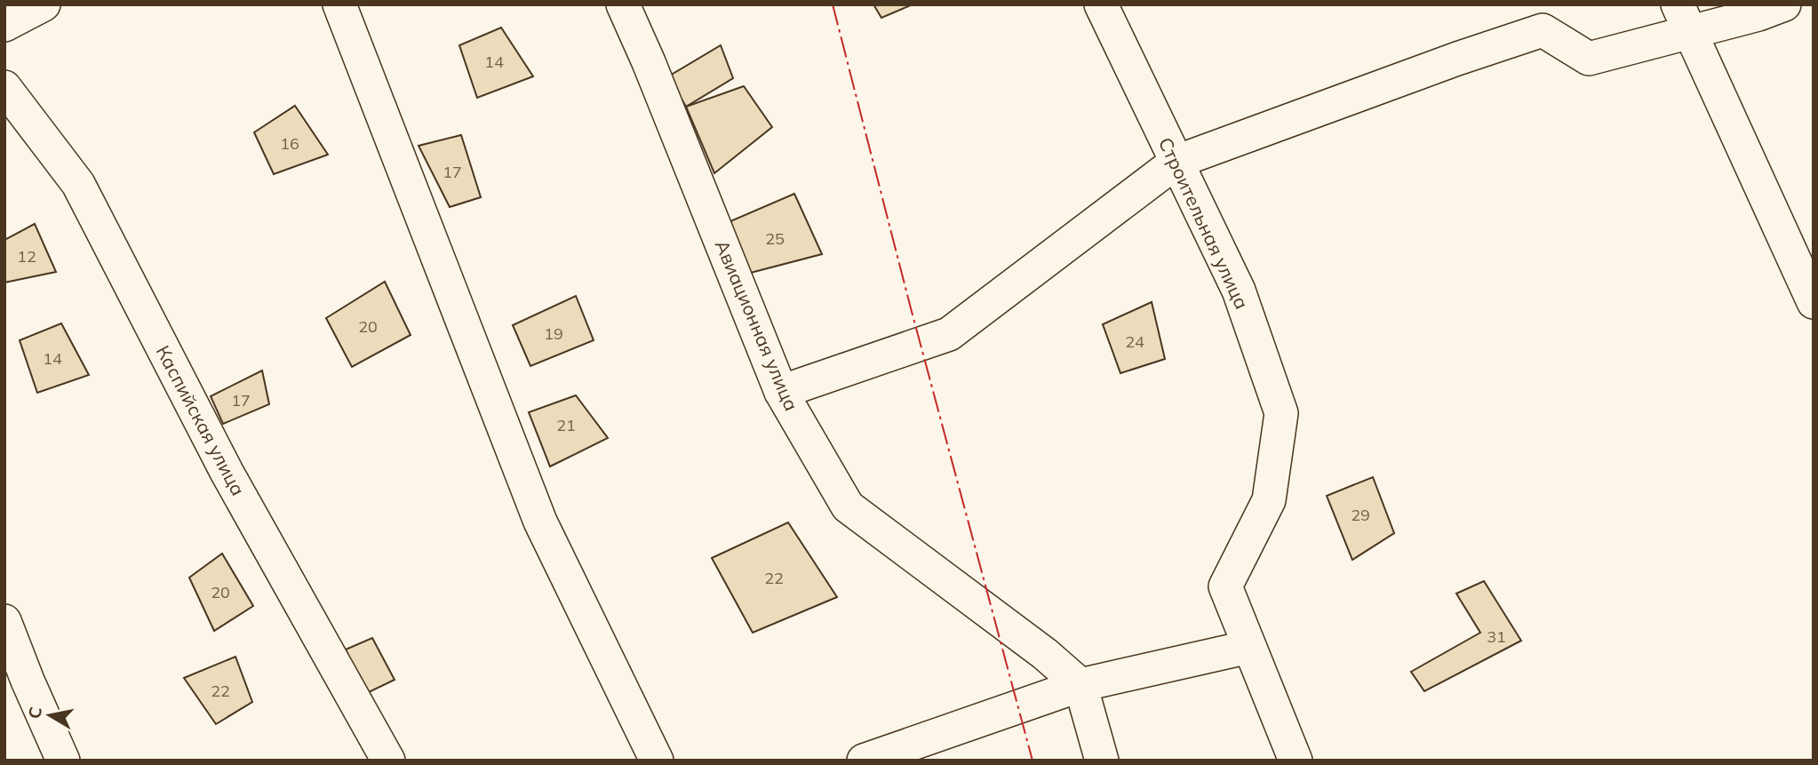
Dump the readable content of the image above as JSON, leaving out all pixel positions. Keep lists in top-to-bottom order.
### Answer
{
  "streets": {
    "street": ["Строительная улица", "Авиационная улица", "Каспийская улица"]
  },
  "house_numbers": [
    "14",
    "16",
    "17",
    "25",
    "12",
    "20",
    "19",
    "24",
    "14",
    "17",
    "21",
    "29",
    "22",
    "20",
    "31",
    "22"
  ],
  "north": "left"
}
